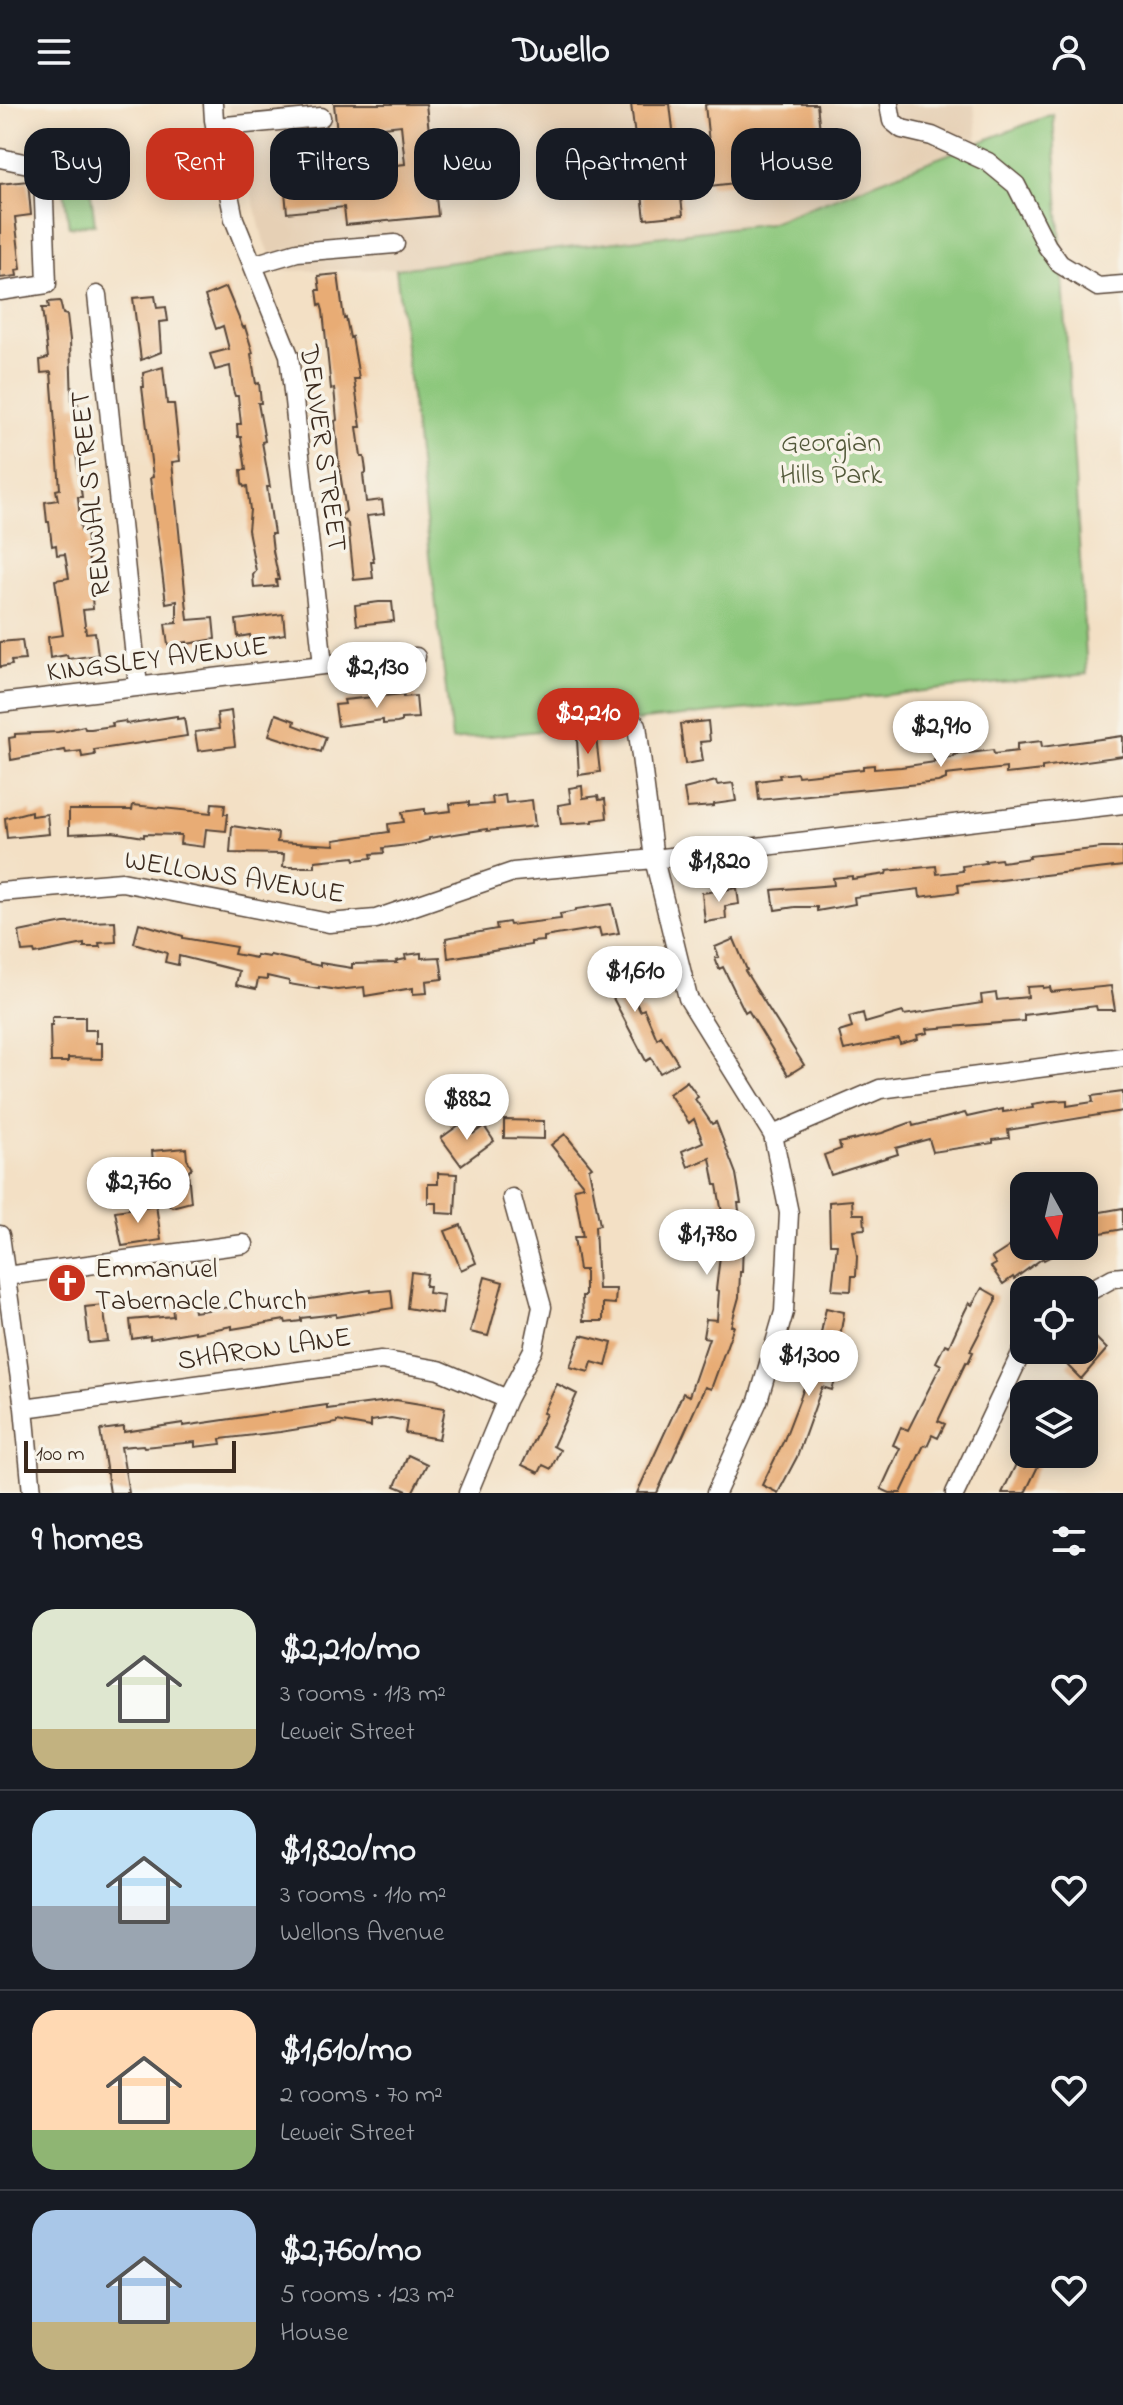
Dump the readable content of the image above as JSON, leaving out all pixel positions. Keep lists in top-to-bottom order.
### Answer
{
  "streets": {
    "street": [
      "DENVER STREET",
      "RENWAL STREET",
      "KINGSLEY AVENUE",
      "WELLONS AVENUE",
      "SHARON LANE"
    ]
  },
  "crossings": [
    ["DENVER STREET", "KINGSLEY AVENUE"],
    ["RENWAL STREET", "KINGSLEY AVENUE"]
  ],
  "parks": ["Georgian Hills Park"],
  "places": {
    "church": ["Emmanuel Tabernacle Church"]
  },
  "scale_bar": "100 m",
  "north": "bottom",
  "page": {
    "header": "Dwello",
    "chip": [
      "Buy",
      "Rent",
      "Filters",
      "New",
      "Apartment",
      "House"
    ],
    "price": [
      "$2,130",
      "$2,210",
      "$2,910",
      "$1,820",
      "$1,610",
      "$882",
      "$2,760",
      "$1,780",
      "$1,300"
    ],
    "scale": "100 m",
    "heading": "9 homes",
    "list": [
      {
        "name": "$2,210/mo",
        "note": "3 rooms · 113 m² · Leweir Street"
      },
      {
        "name": "$1,820/mo",
        "note": "3 rooms · 110 m² · Wellons Avenue"
      },
      {
        "name": "$1,610/mo",
        "note": "2 rooms · 70 m² · Leweir Street"
      },
      {
        "name": "$2,760/mo",
        "note": "5 rooms · 123 m² · House"
      }
    ]
  }
}
